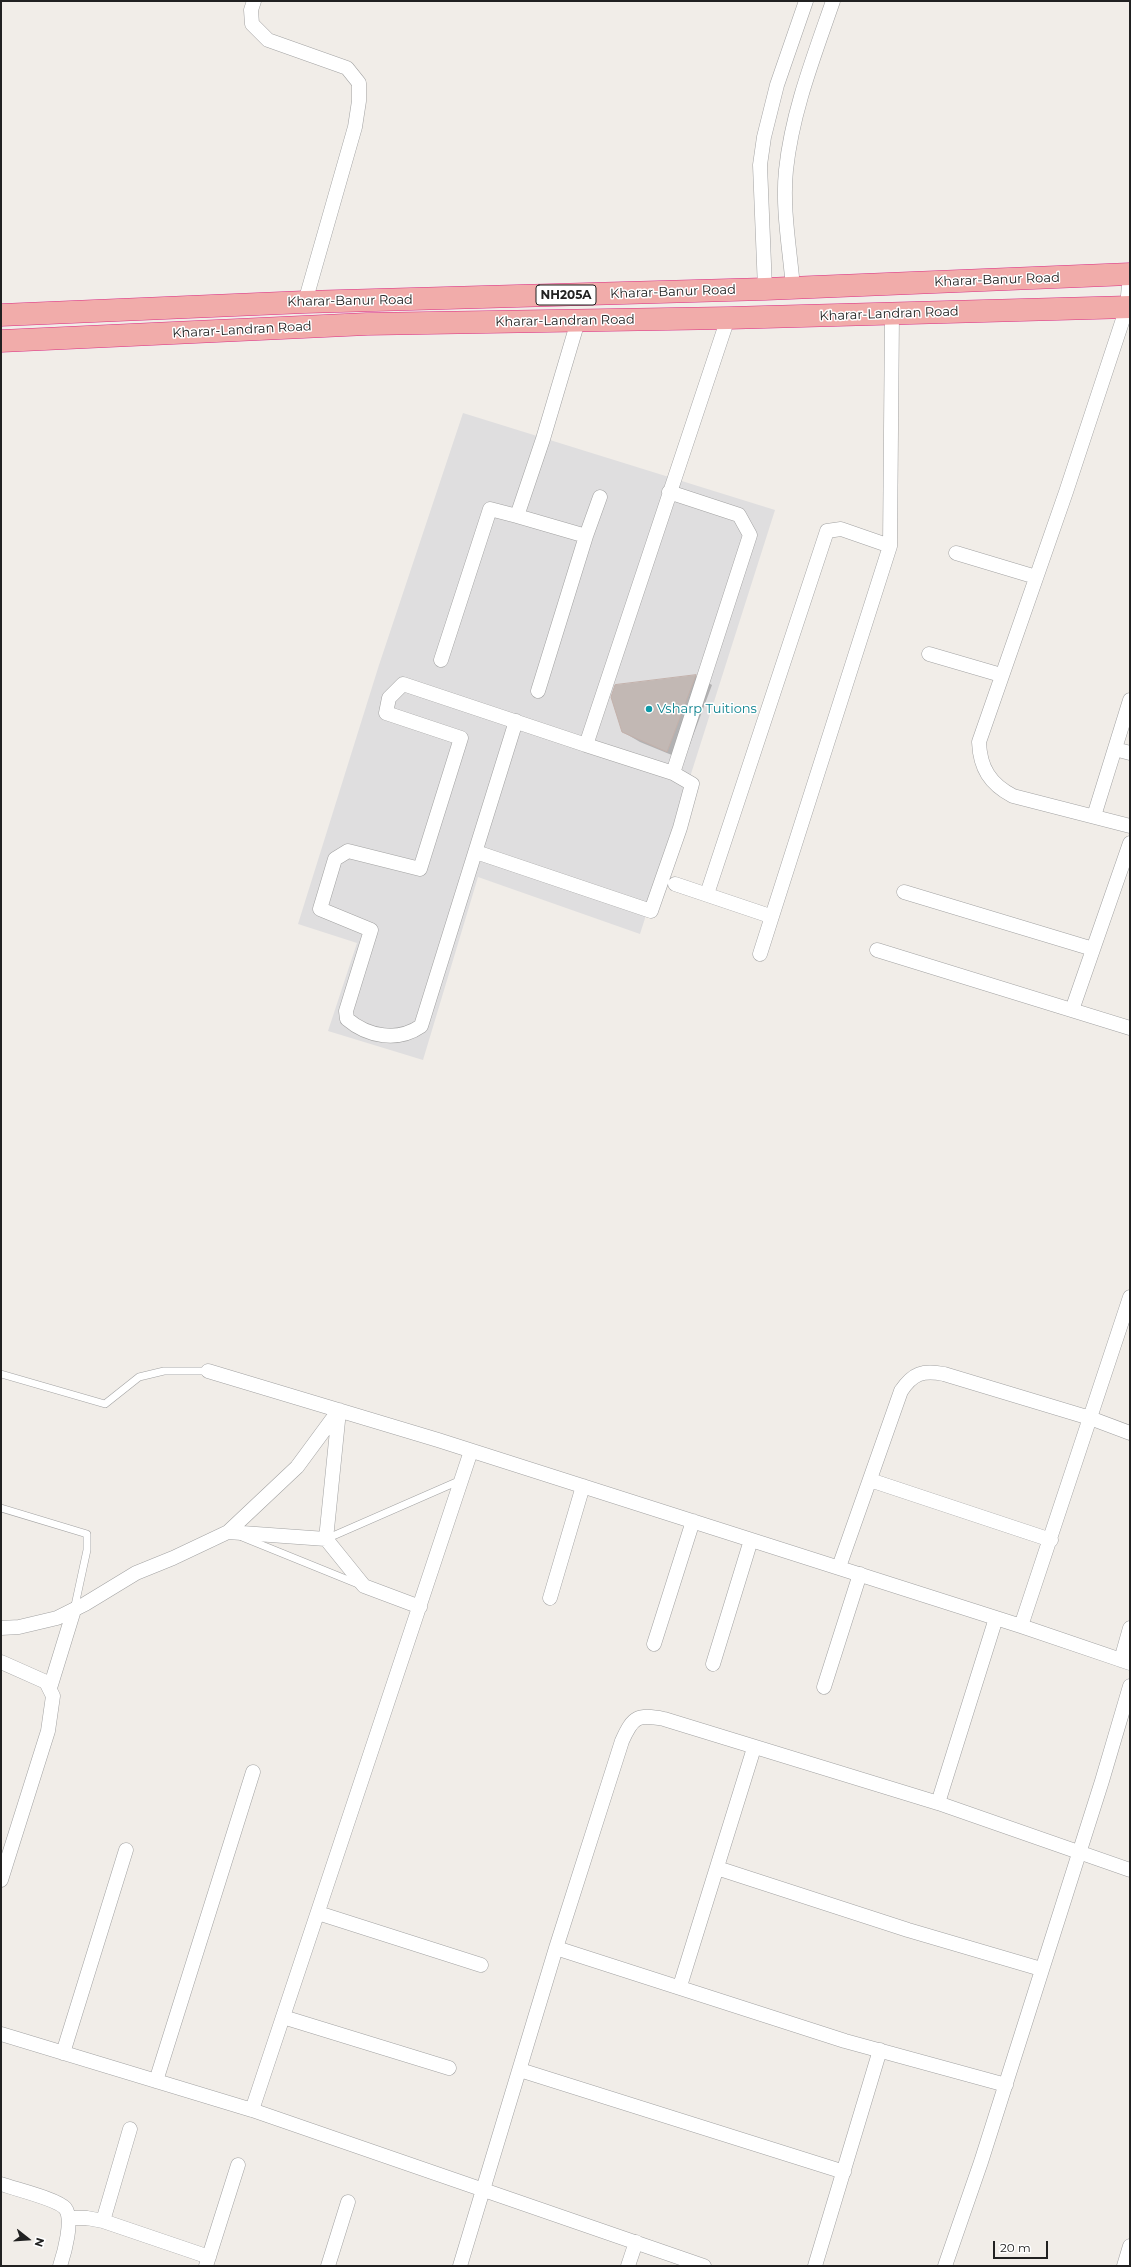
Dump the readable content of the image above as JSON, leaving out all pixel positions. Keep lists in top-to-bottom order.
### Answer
{
  "streets": {
    "highway": ["Kharar-Banur Road", "NH205A", "Kharar-Landran Road"]
  },
  "places": ["Vsharp Tuitions"],
  "scale_bar": "20 m",
  "north": "right"
}
